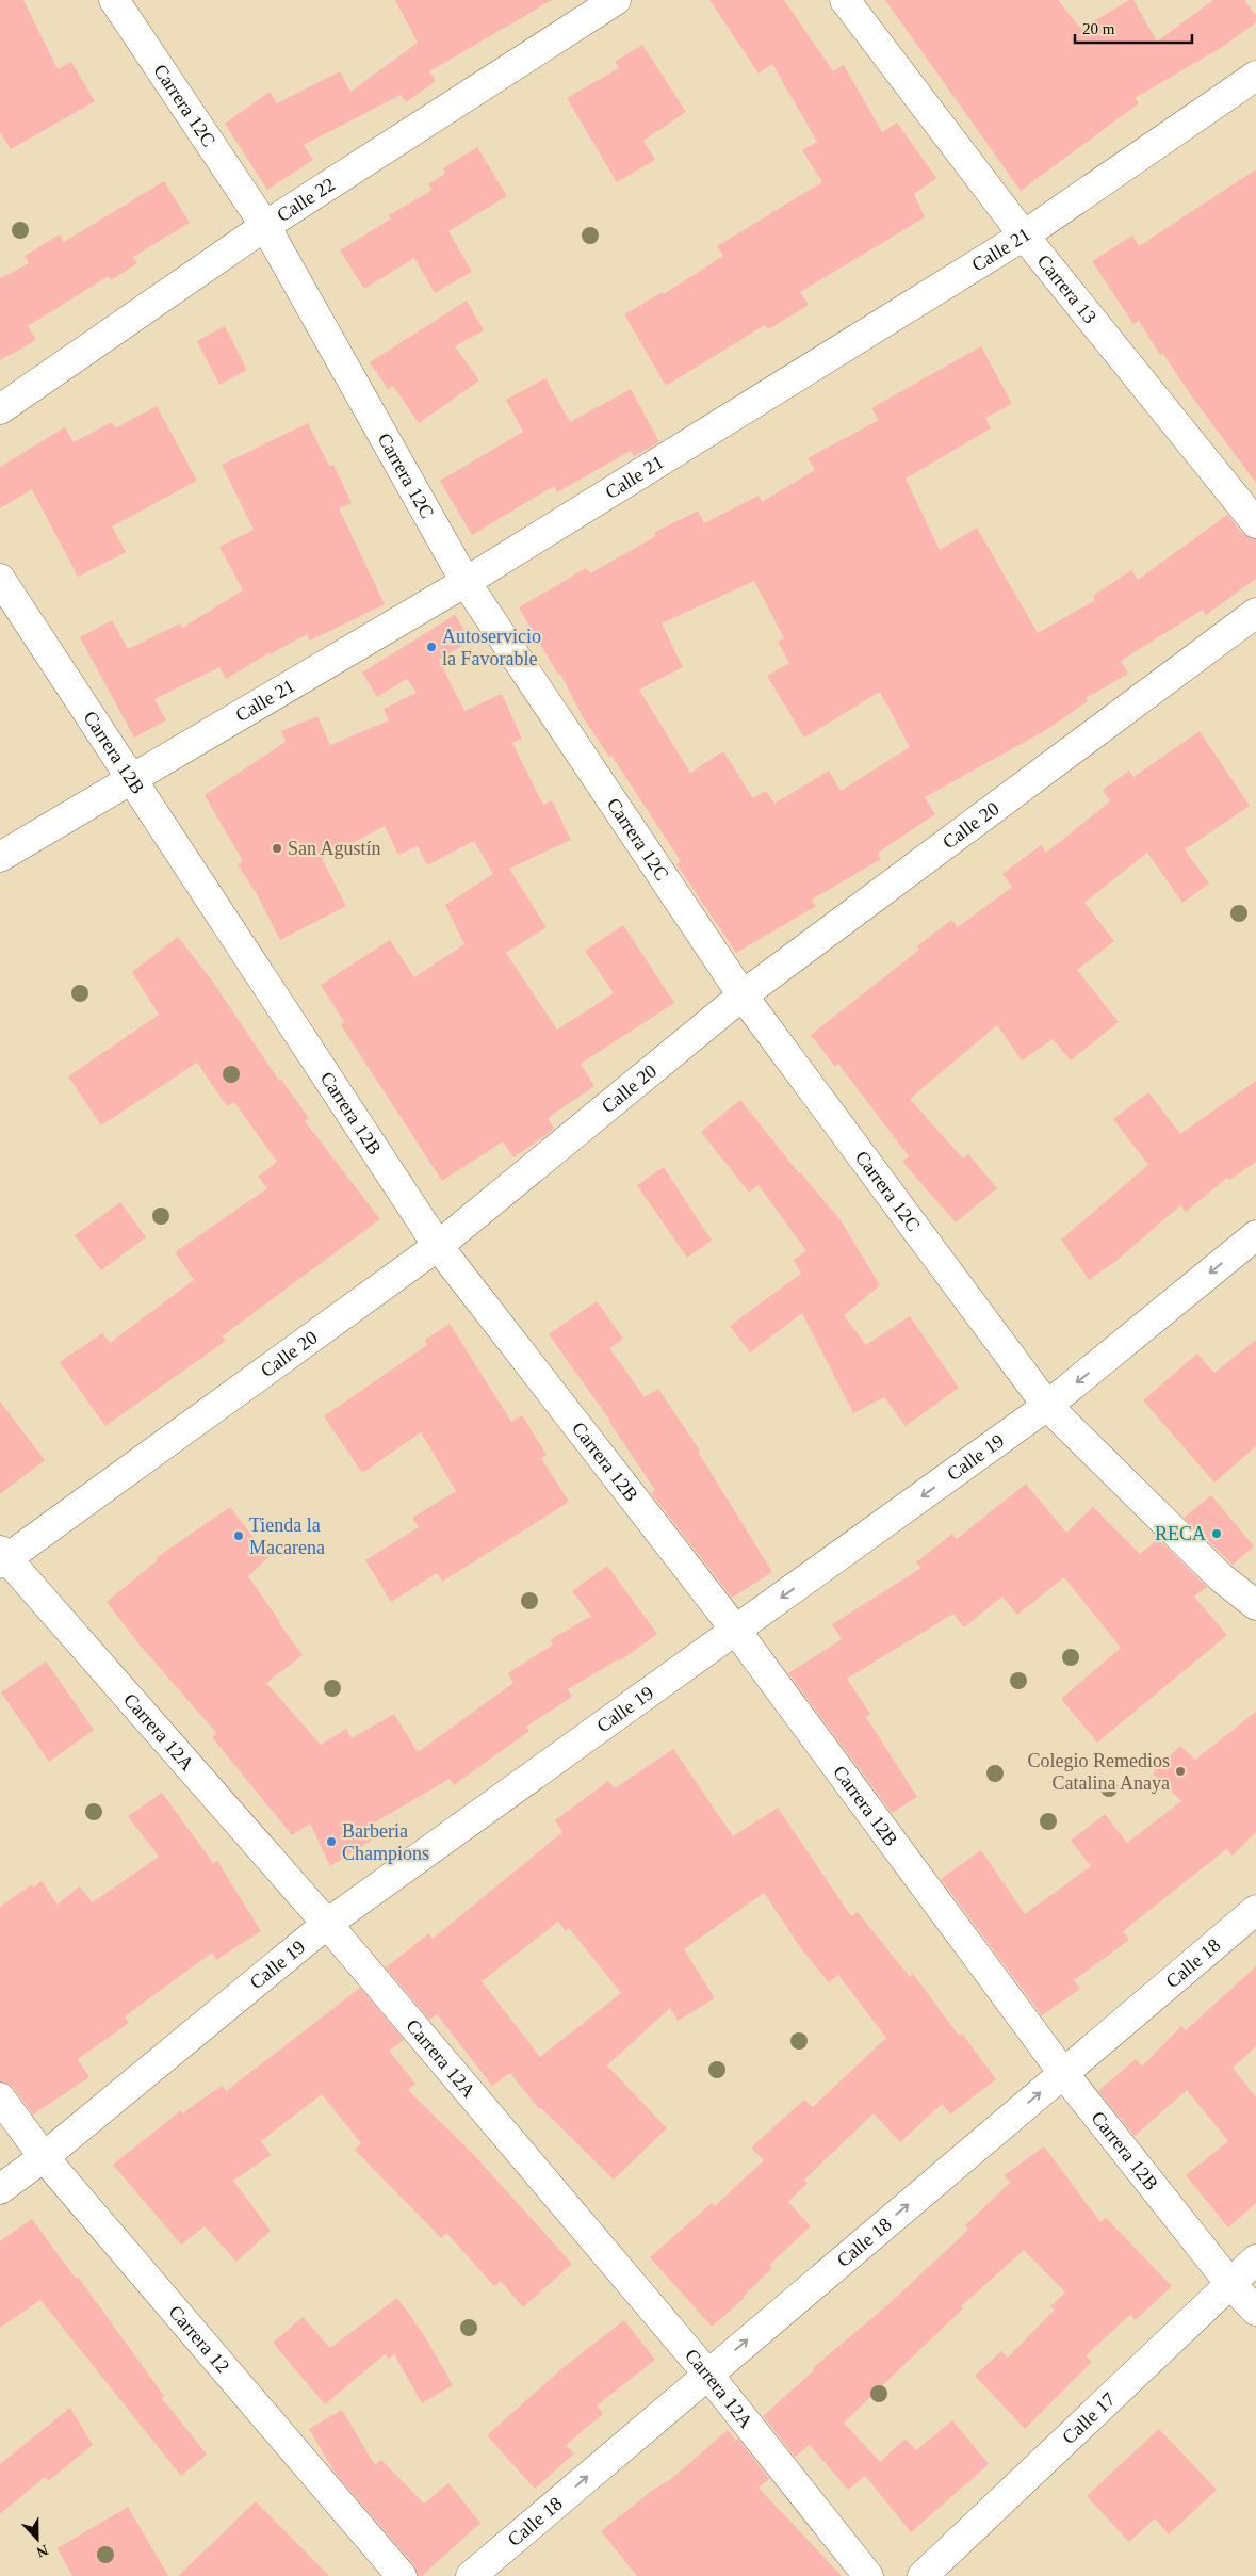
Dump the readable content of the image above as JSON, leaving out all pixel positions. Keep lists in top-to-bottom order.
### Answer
{
  "streets": {
    "street": [
      "Carrera 12C",
      "Calle 22",
      "Calle 21",
      "Carrera 13",
      "Carrera 12B",
      "Calle 20",
      "Calle 19",
      "Carrera 12A",
      "Calle 18",
      "Carrera 12",
      "Calle 17"
    ]
  },
  "crossings": [
    ["Carrera 12C", "Calle 22"],
    ["Carrera 12C", "Calle 21"],
    ["Carrera 12C", "Calle 20"],
    ["Carrera 12C", "Calle 19"],
    ["Calle 21", "Carrera 13"],
    ["Calle 21", "Carrera 12B"],
    ["Carrera 12B", "Calle 20"],
    ["Carrera 12B", "Calle 19"],
    ["Carrera 12B", "Calle 18"],
    ["Carrera 12B", "Calle 17"],
    ["Calle 20", "Carrera 12A"],
    ["Calle 19", "Carrera 12A"],
    ["Calle 19", "Carrera 12"],
    ["Carrera 12A", "Calle 18"]
  ],
  "one_way": ["Calle 19", "Calle 18"],
  "places": [
    "Autoservicio la Favorable",
    "San Agustín",
    "RECA",
    "Tienda la Macarena",
    "Colegio Remedios Catalina Anaya",
    "Barberia Champions"
  ],
  "scale_bar": "20 m",
  "north": "bottom"
}
